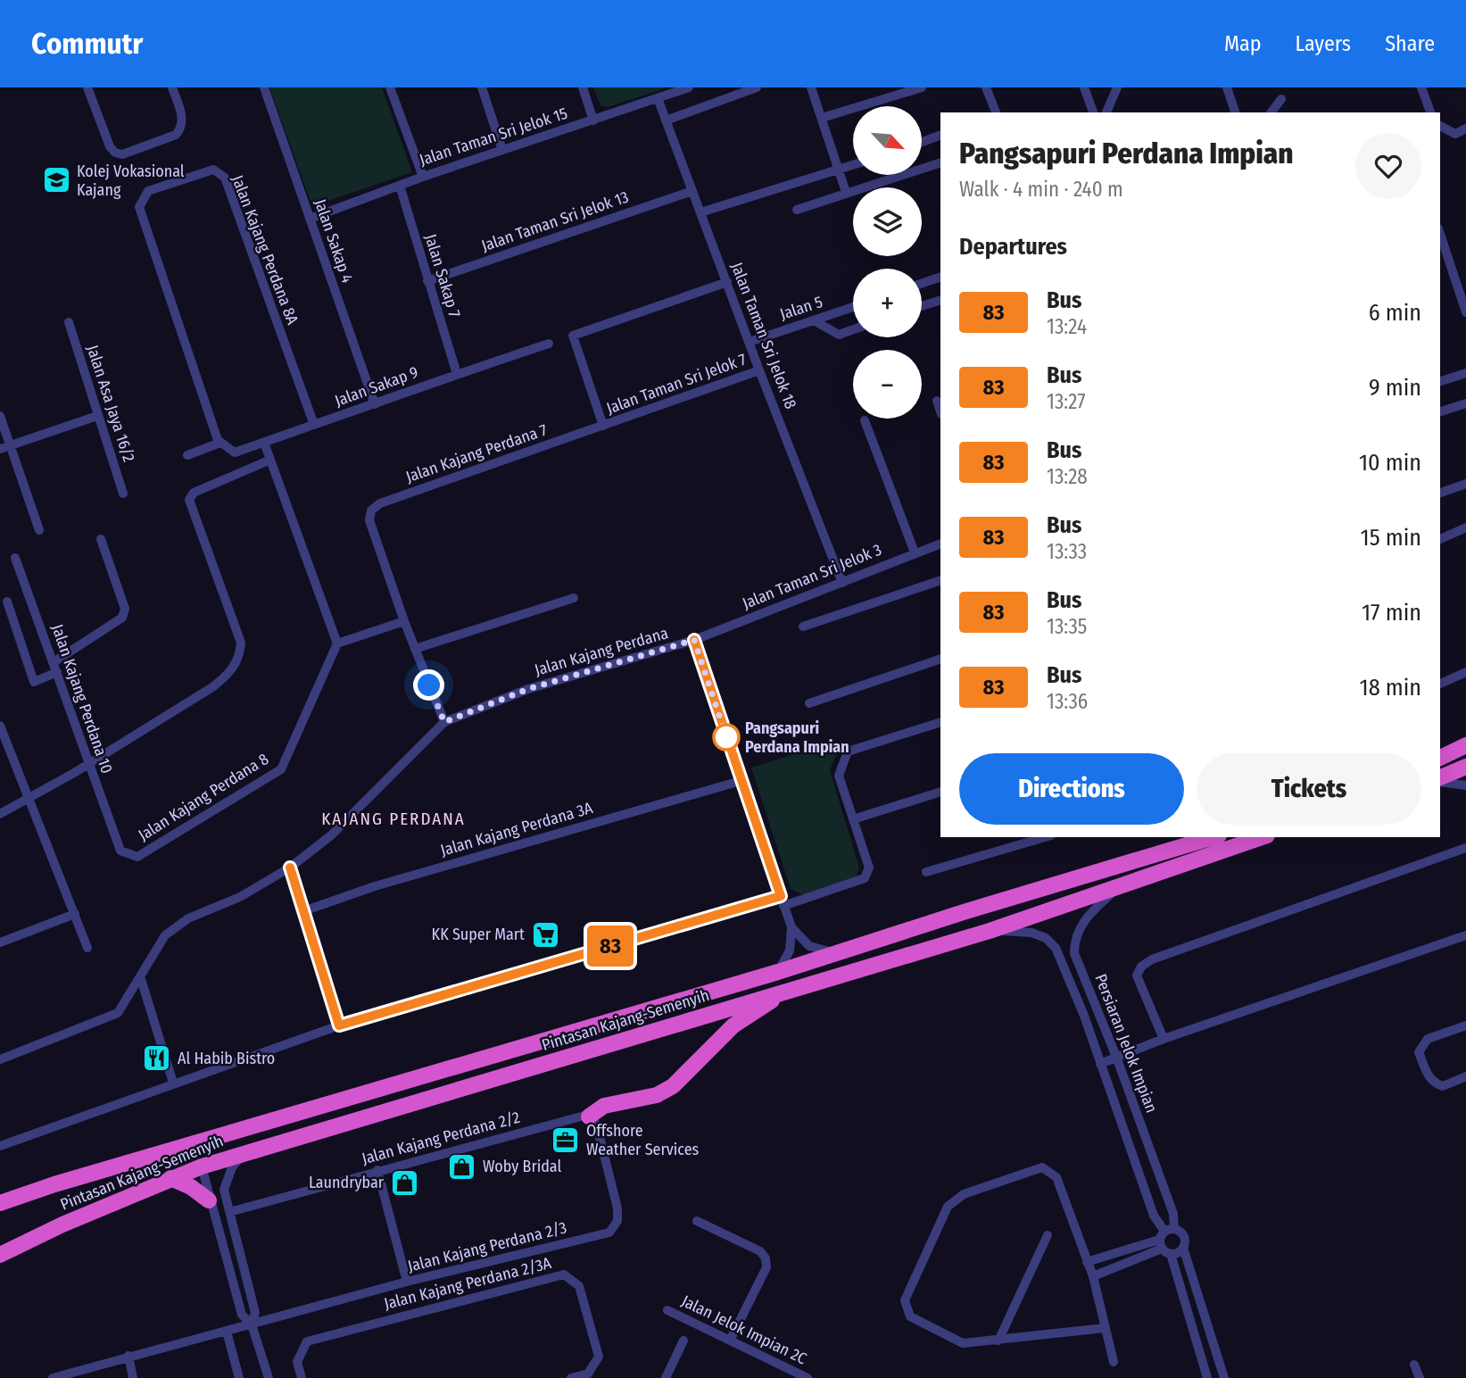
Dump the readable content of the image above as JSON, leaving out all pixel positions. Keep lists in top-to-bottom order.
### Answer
{
  "streets": {
    "highway": ["Pintasan Kajang-Semenyih"],
    "street": [
      "Jalan Taman Sri Jelok 15",
      "Jalan Taman Sri Jelok 13",
      "Jalan Sakap 4",
      "Jalan Kajang Perdana 8A",
      "Jalan Sakap 7",
      "Jalan 5",
      "Jalan Taman Sri Jelok 18",
      "Jalan Taman Sri Jelok 7",
      "Jalan Sakap 9",
      "Jalan Asa Jaya 16/2",
      "Jalan Kajang Perdana 7",
      "Jalan Taman Sri Jelok 3",
      "Jalan Kajang Perdana",
      "Jalan Kajang Perdana 10",
      "Jalan Kajang Perdana 8",
      "Jalan Kajang Perdana 3A",
      "Persiaran Jelok Impian",
      "Jalan Kajang Perdana 2/2",
      "Jalan Kajang Perdana 2/3",
      "Jalan Kajang Perdana 2/3A",
      "Jalan Jelok Impian 2C"
    ]
  },
  "crossings": [
    ["Jalan Taman Sri Jelok 15", "Jalan Sakap 4"],
    ["Jalan Taman Sri Jelok 15", "Jalan Sakap 7"],
    ["Jalan Taman Sri Jelok 15", "Jalan Taman Sri Jelok 18"],
    ["Jalan Taman Sri Jelok 13", "Jalan Sakap 7"],
    ["Jalan Taman Sri Jelok 13", "Jalan Taman Sri Jelok 18"],
    ["Jalan Sakap 4", "Jalan Sakap 9"],
    ["Jalan Kajang Perdana 8A", "Jalan Sakap 9"],
    ["Jalan Sakap 7", "Jalan Sakap 9"],
    ["Jalan 5", "Jalan Taman Sri Jelok 18"],
    ["Jalan Taman Sri Jelok 18", "Jalan Taman Sri Jelok 7"],
    ["Jalan Taman Sri Jelok 18", "Jalan Taman Sri Jelok 3"],
    ["Jalan Taman Sri Jelok 7", "Jalan Kajang Perdana 7"],
    ["Jalan Taman Sri Jelok 3", "Jalan Kajang Perdana"],
    ["Jalan Kajang Perdana 10", "Jalan Kajang Perdana 8"],
    ["Pintasan Kajang-Semenyih", "Persiaran Jelok Impian"],
    ["Jalan Kajang Perdana 2/2", "Jalan Kajang Perdana 2/3"]
  ],
  "districts": ["KAJANG PERDANA"],
  "places": {
    "school or university": ["Kolej Vokasional Kajang"],
    "other": ["Pangsapuri Perdana Impian"],
    "supermarket": ["KK Super Mart"],
    "restaurant": ["Al Habib Bistro"],
    "office": ["Offshore Weather Services"],
    "shop": ["Woby Bridal", "Laundrybar"]
  },
  "lines": ["bus line 83"],
  "north": "bottom right",
  "page": {
    "header": "Commutr",
    "nav": ["Map", "Layers", "Share"],
    "on_map": "83",
    "map_buttons": ["+", "−"],
    "heading": [
      ["Pangsapuri Perdana Impian", "Walk · 4 min · 240 m"],
      "Departures"
    ],
    "list": [
      {
        "mark": "83",
        "name": "Bus",
        "note": "13:24",
        "value": "6 min"
      },
      {
        "mark": "83",
        "name": "Bus",
        "note": "13:27",
        "value": "9 min"
      },
      {
        "mark": "83",
        "name": "Bus",
        "note": "13:28",
        "value": "10 min"
      },
      {
        "mark": "83",
        "name": "Bus",
        "note": "13:33",
        "value": "15 min"
      },
      {
        "mark": "83",
        "name": "Bus",
        "note": "13:35",
        "value": "17 min"
      },
      {
        "mark": "83",
        "name": "Bus",
        "note": "13:36",
        "value": "18 min"
      }
    ],
    "buttons": ["Directions", "Tickets"]
  }
}
